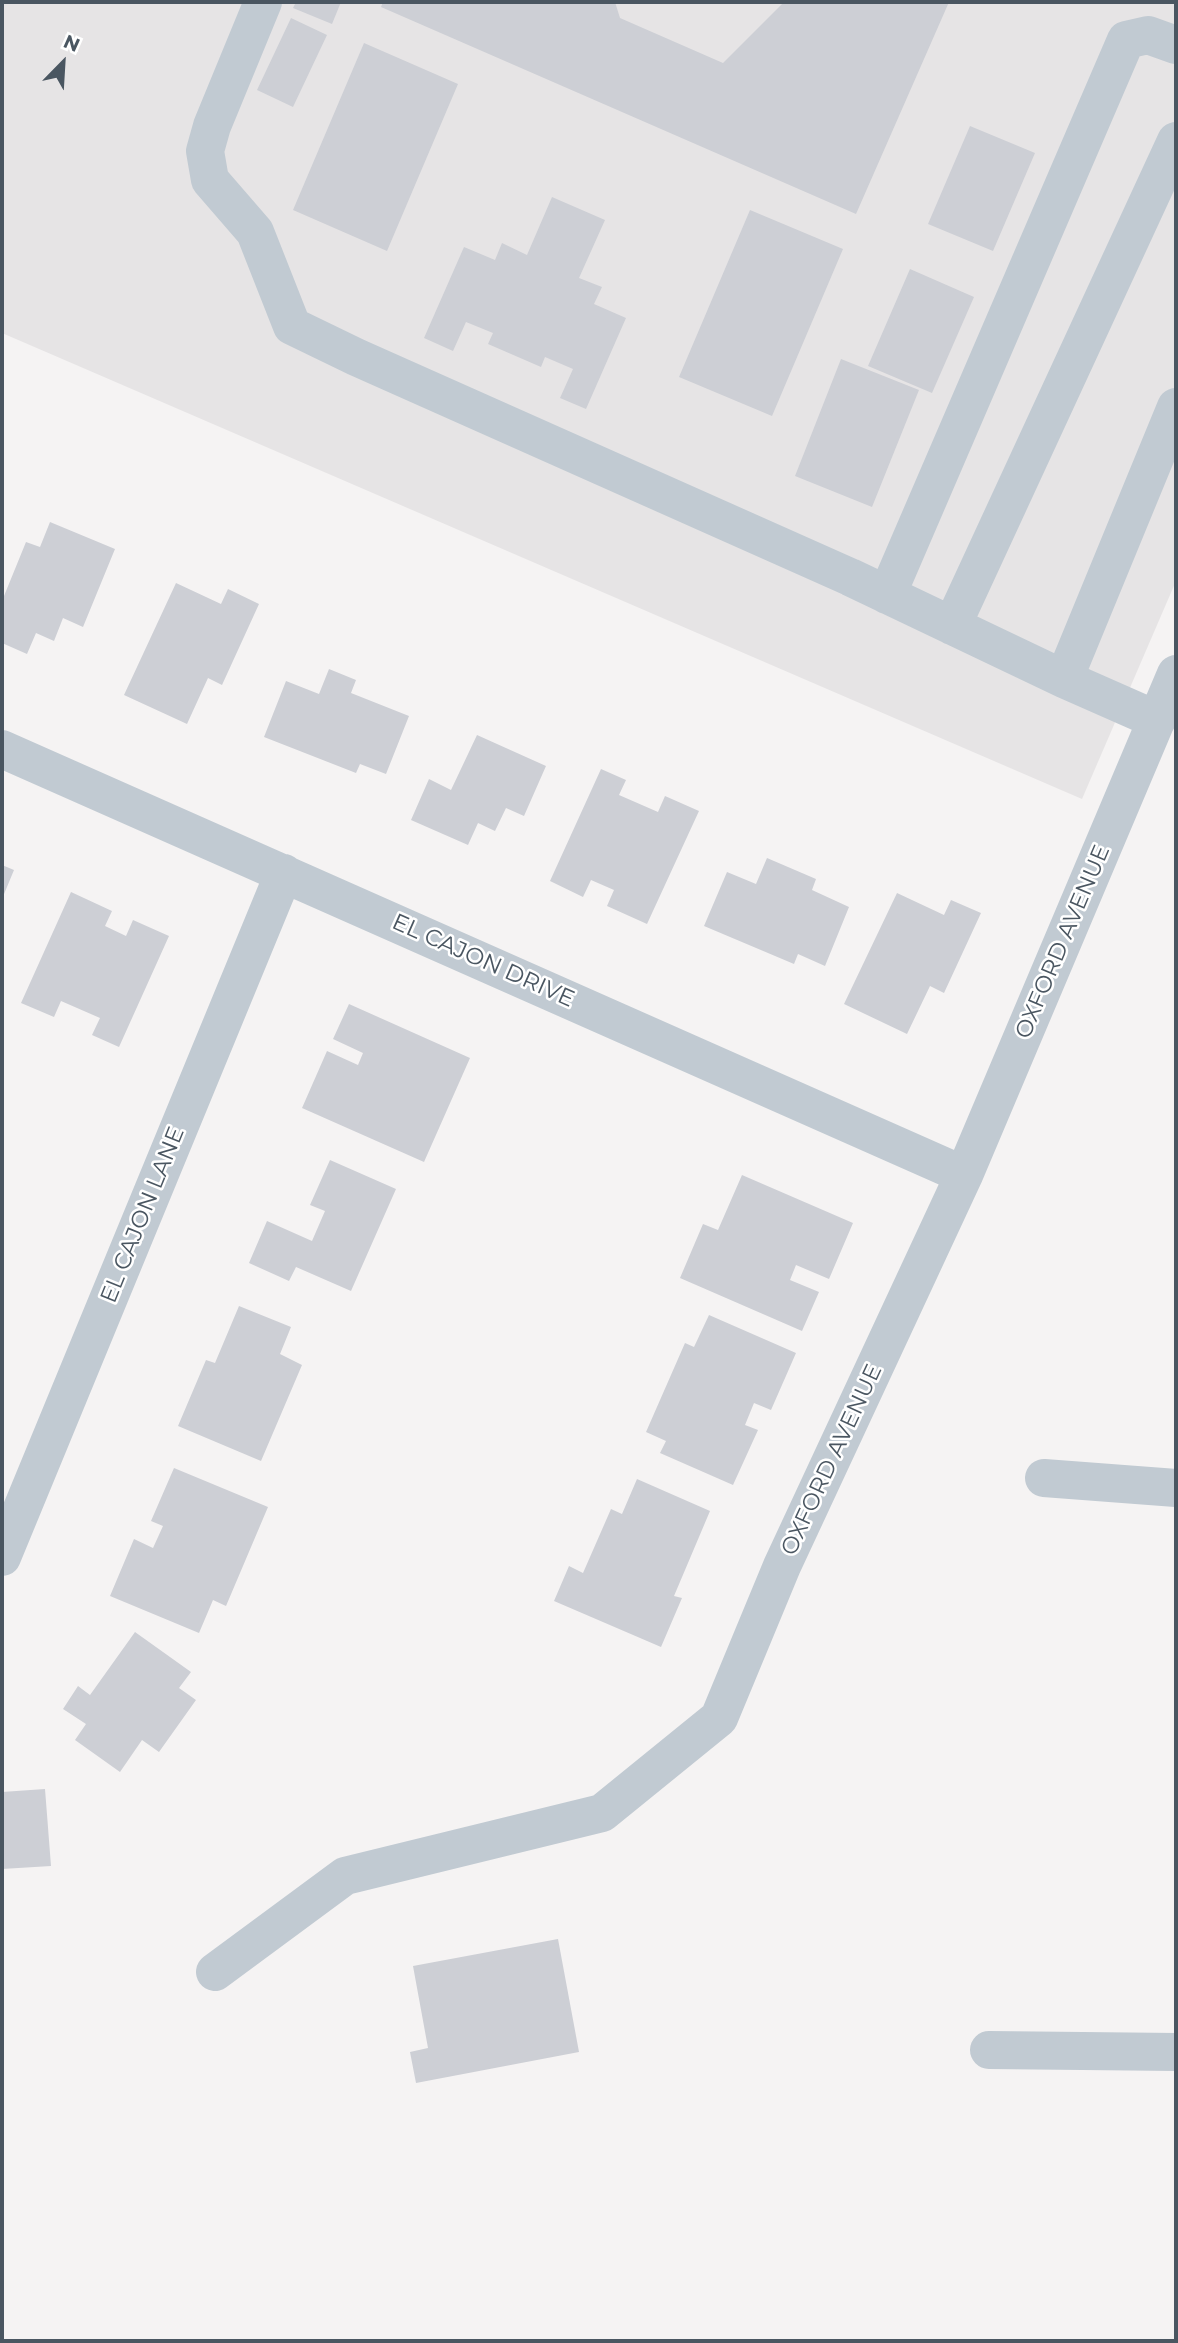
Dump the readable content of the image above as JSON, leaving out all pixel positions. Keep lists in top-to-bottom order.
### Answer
{
  "streets": {
    "street": ["OXFORD AVENUE", "EL CAJON DRIVE", "EL CAJON LANE"]
  },
  "crossings": [
    ["OXFORD AVENUE", "EL CAJON DRIVE"],
    ["EL CAJON DRIVE", "EL CAJON LANE"]
  ],
  "north": "top right"
}
